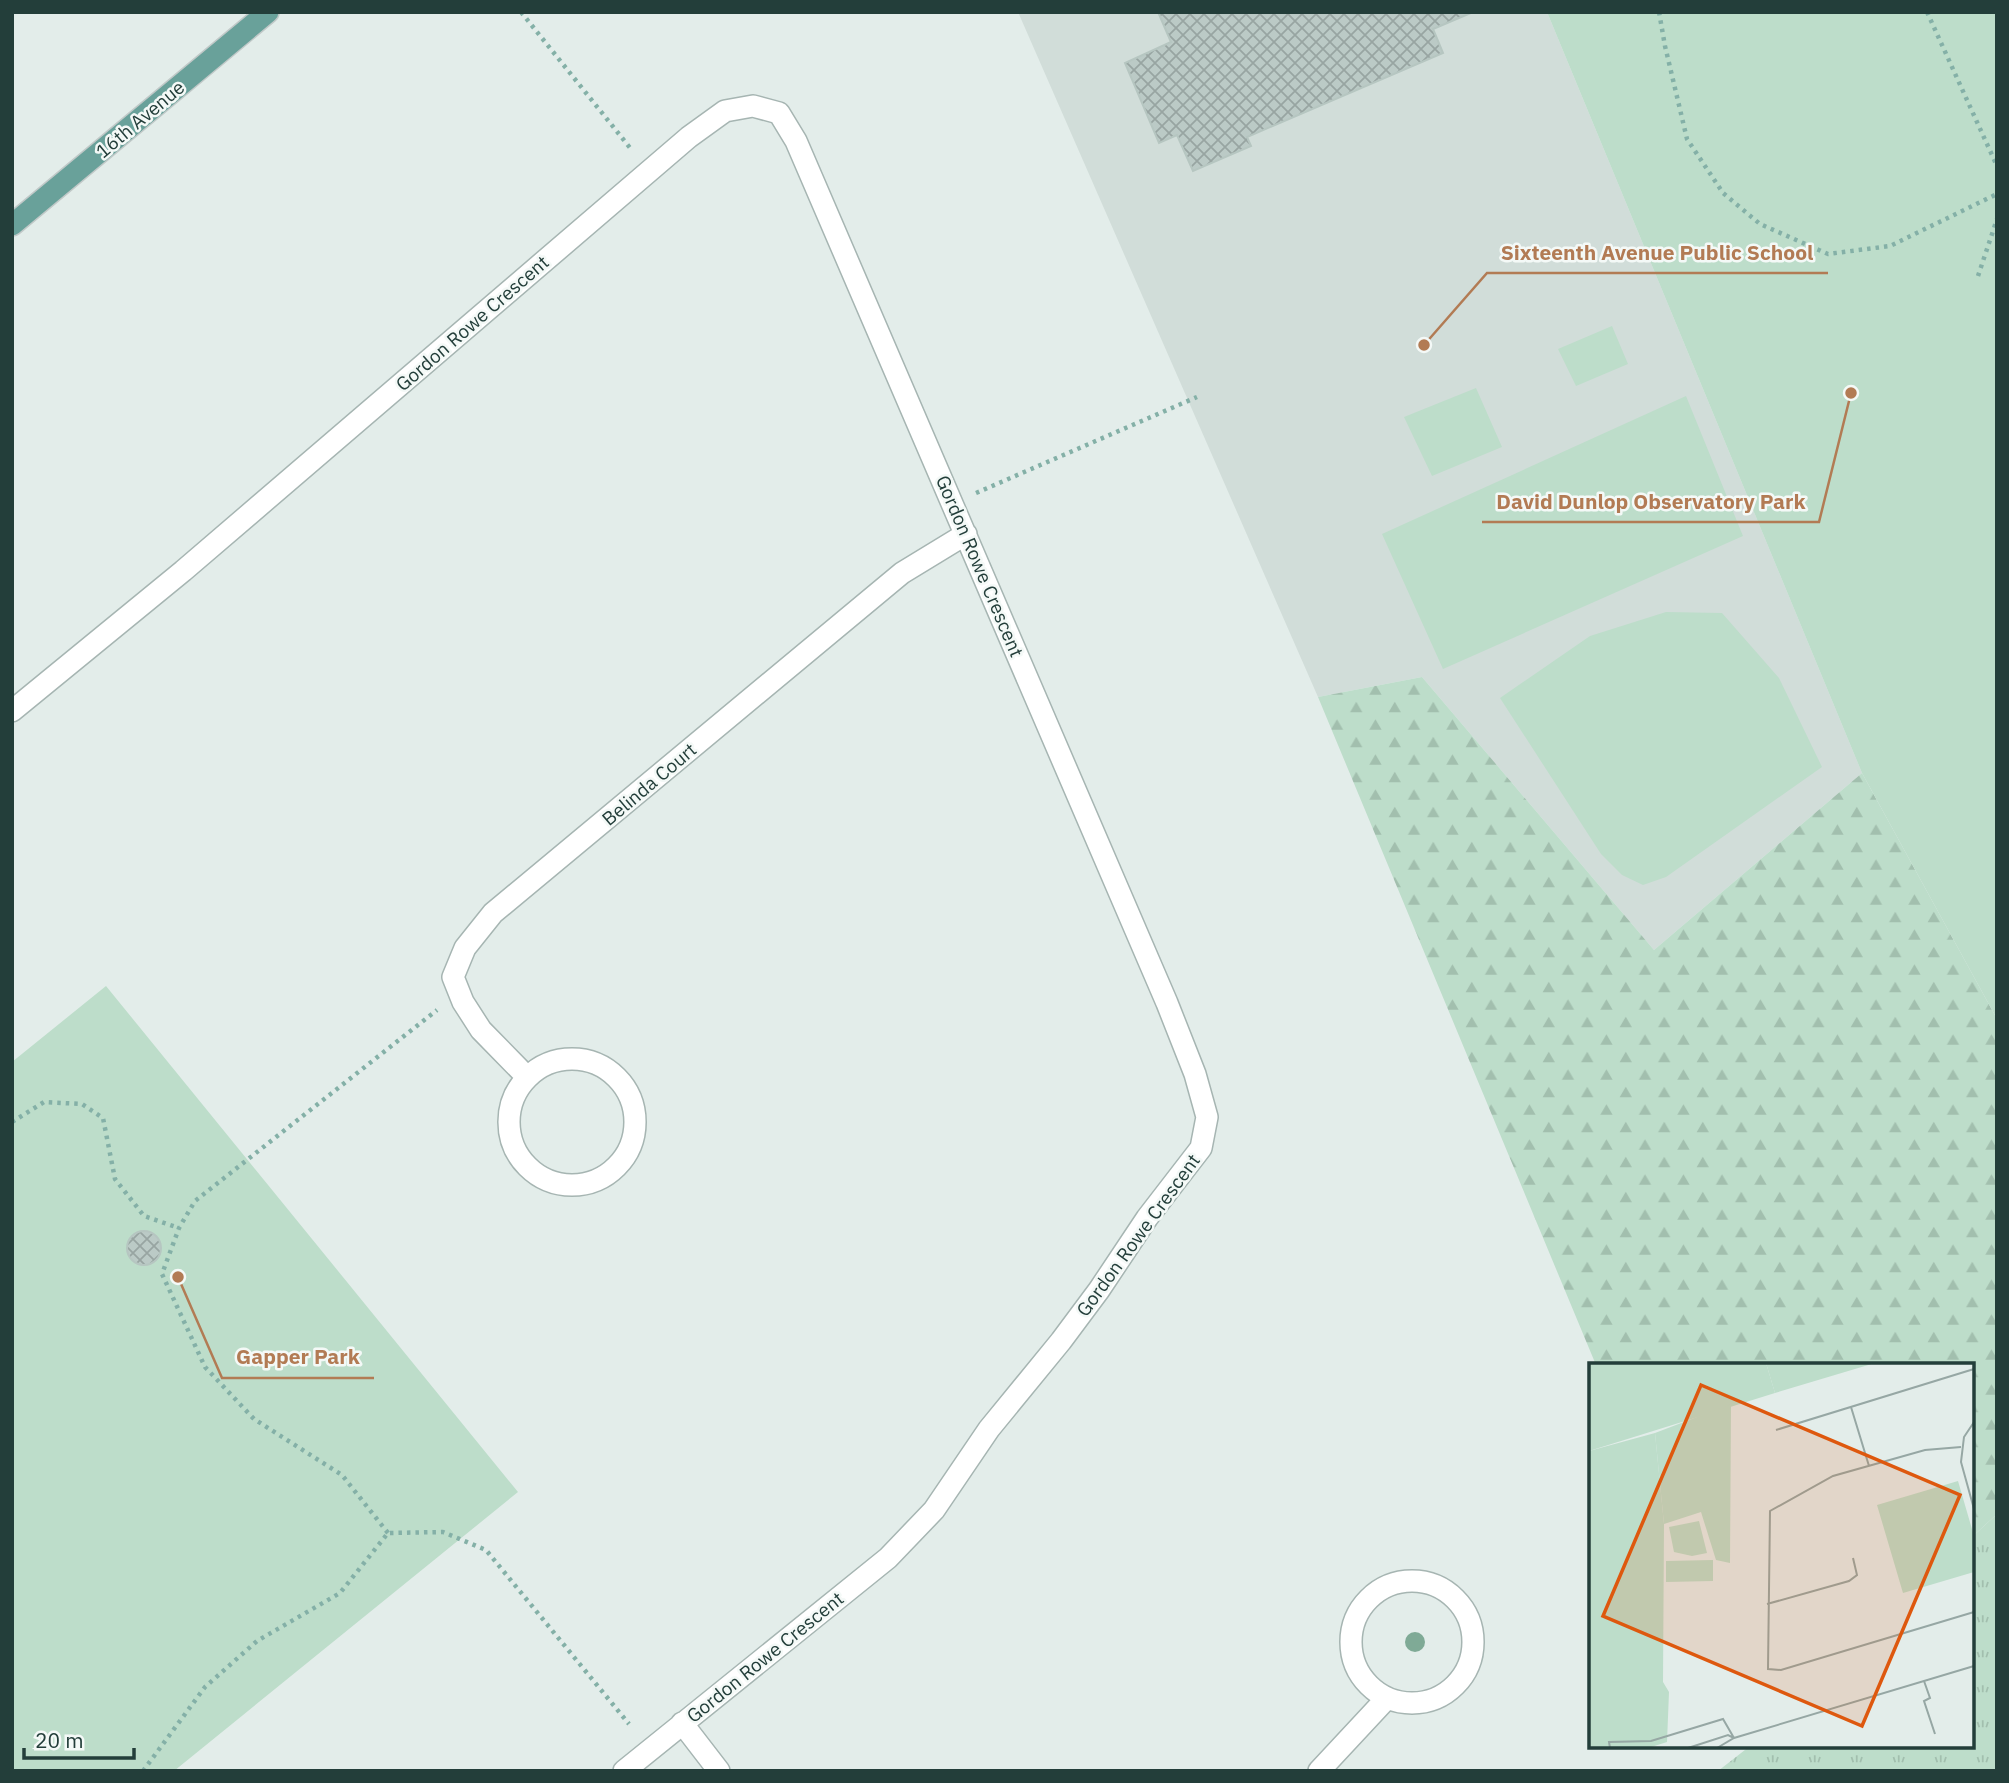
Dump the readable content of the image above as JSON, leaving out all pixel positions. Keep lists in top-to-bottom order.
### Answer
{
  "streets": {
    "main road": ["16th Avenue"],
    "street": ["Gordon Rowe Crescent", "Belinda Court"]
  },
  "crossings": [
    ["Gordon Rowe Crescent", "Belinda Court"]
  ],
  "places": ["Sixteenth Avenue Public School", "David Dunlop Observatory Park", "Gapper Park"],
  "scale_bar": "20 m"
}
